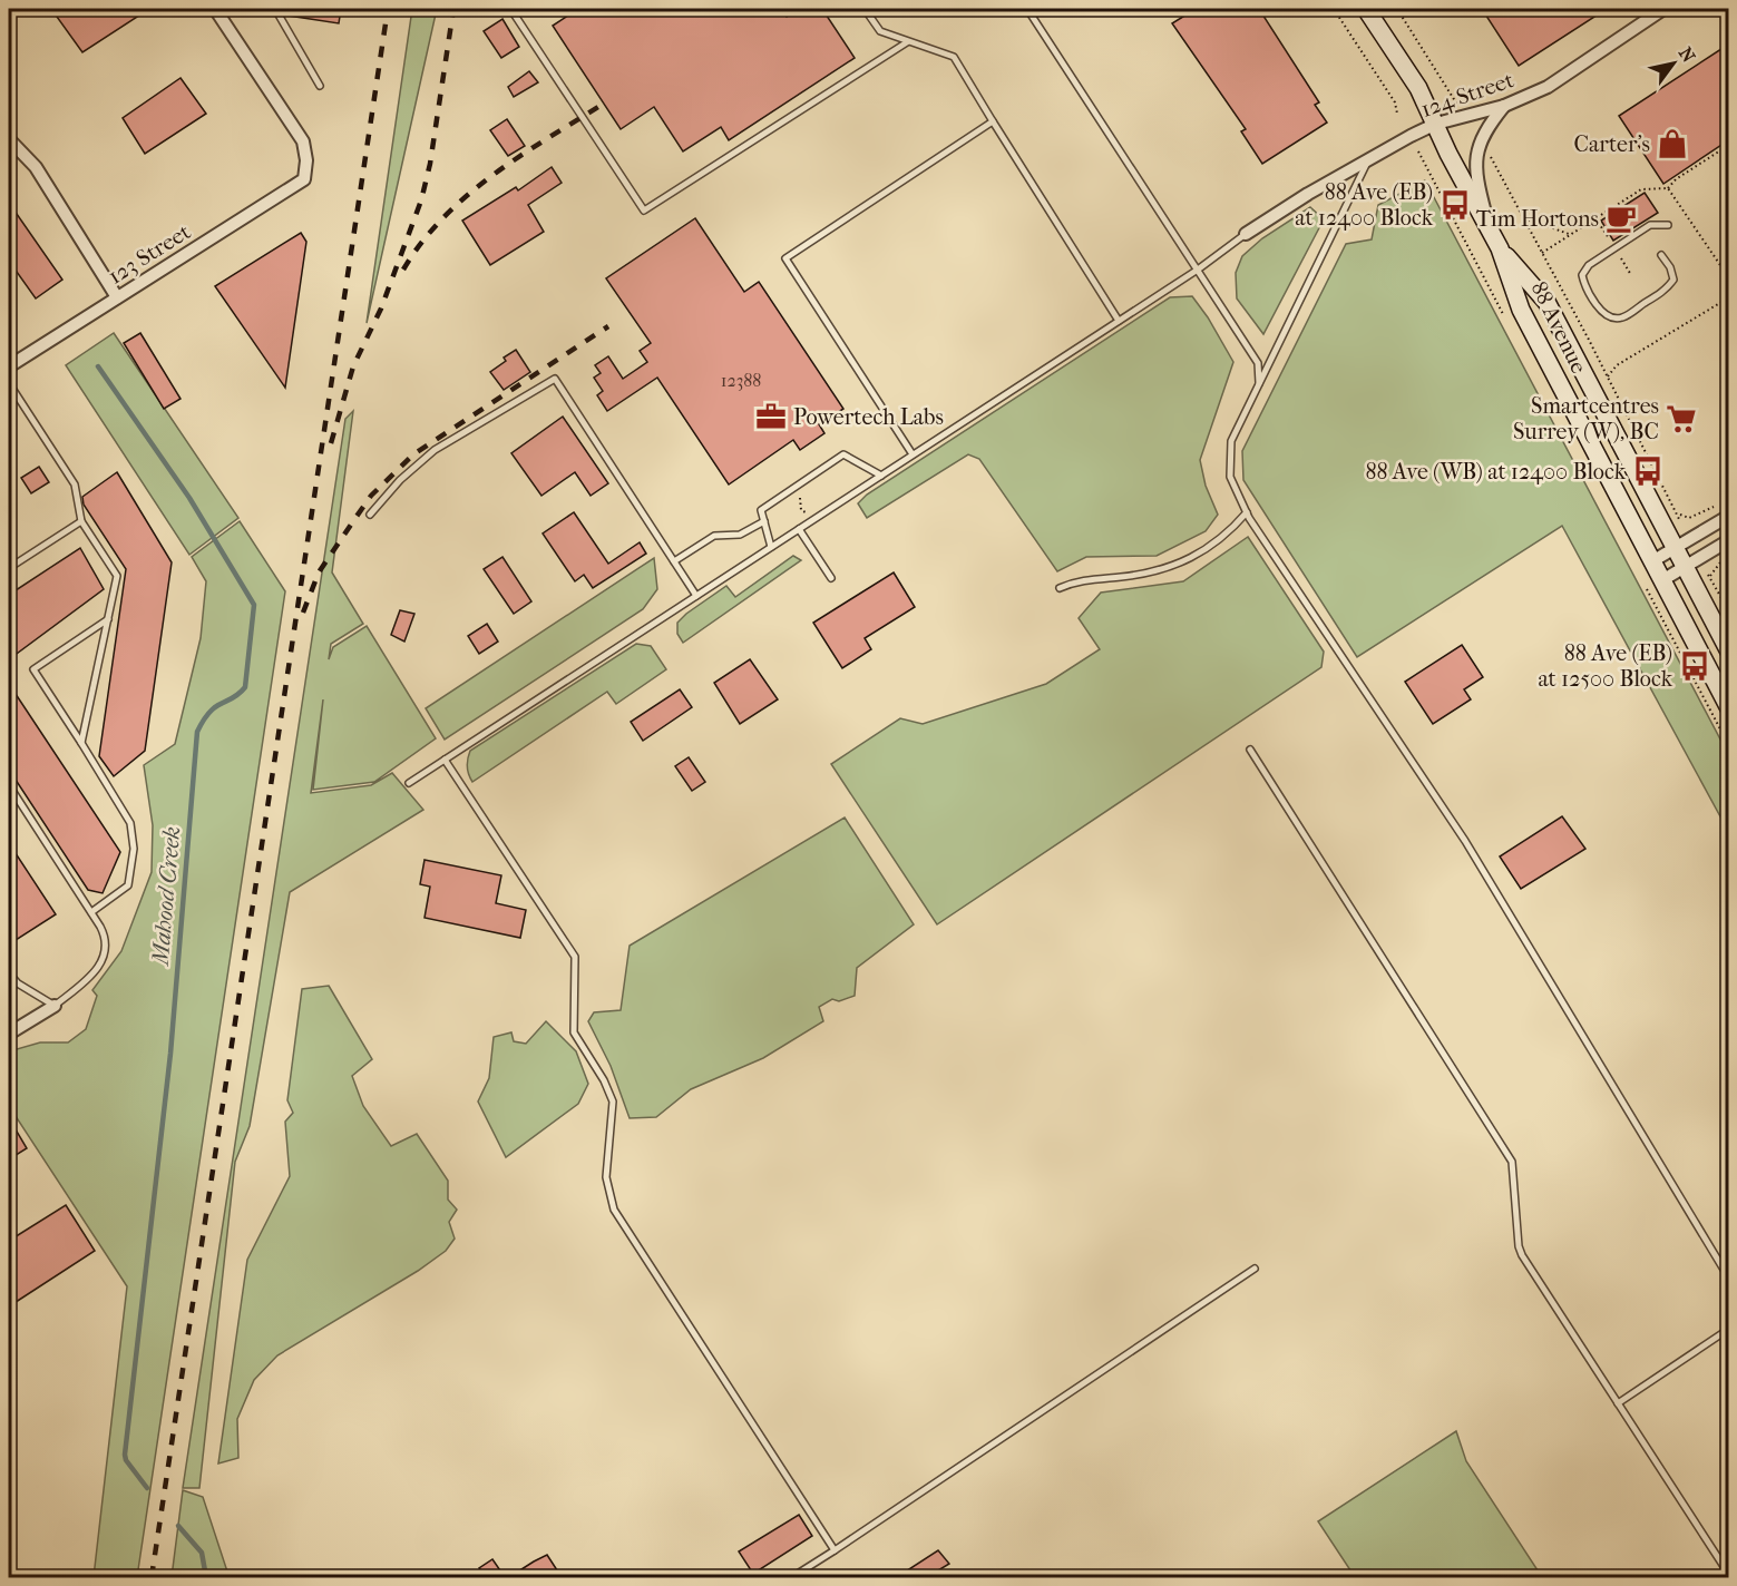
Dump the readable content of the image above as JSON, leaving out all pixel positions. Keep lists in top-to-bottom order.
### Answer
{
  "streets": {
    "main road": ["88 Avenue"],
    "street": ["124 Street", "123 Street"]
  },
  "crossings": [
    ["124 Street", "88 Avenue"]
  ],
  "water": ["Mahood Creek"],
  "places": {
    "shop": ["Carter's"],
    "bus stop": ["88 Ave (EB) at 12400 Block", "88 Ave (WB) at 12400 Block", "88 Ave (EB) at 12500 Block"],
    "cafe": ["Tim Hortons"],
    "office": ["Powertech Labs"],
    "supermarket": ["Smartcentres Surrey (W), BC"]
  },
  "house_numbers": ["12388"],
  "north": "top right"
}
